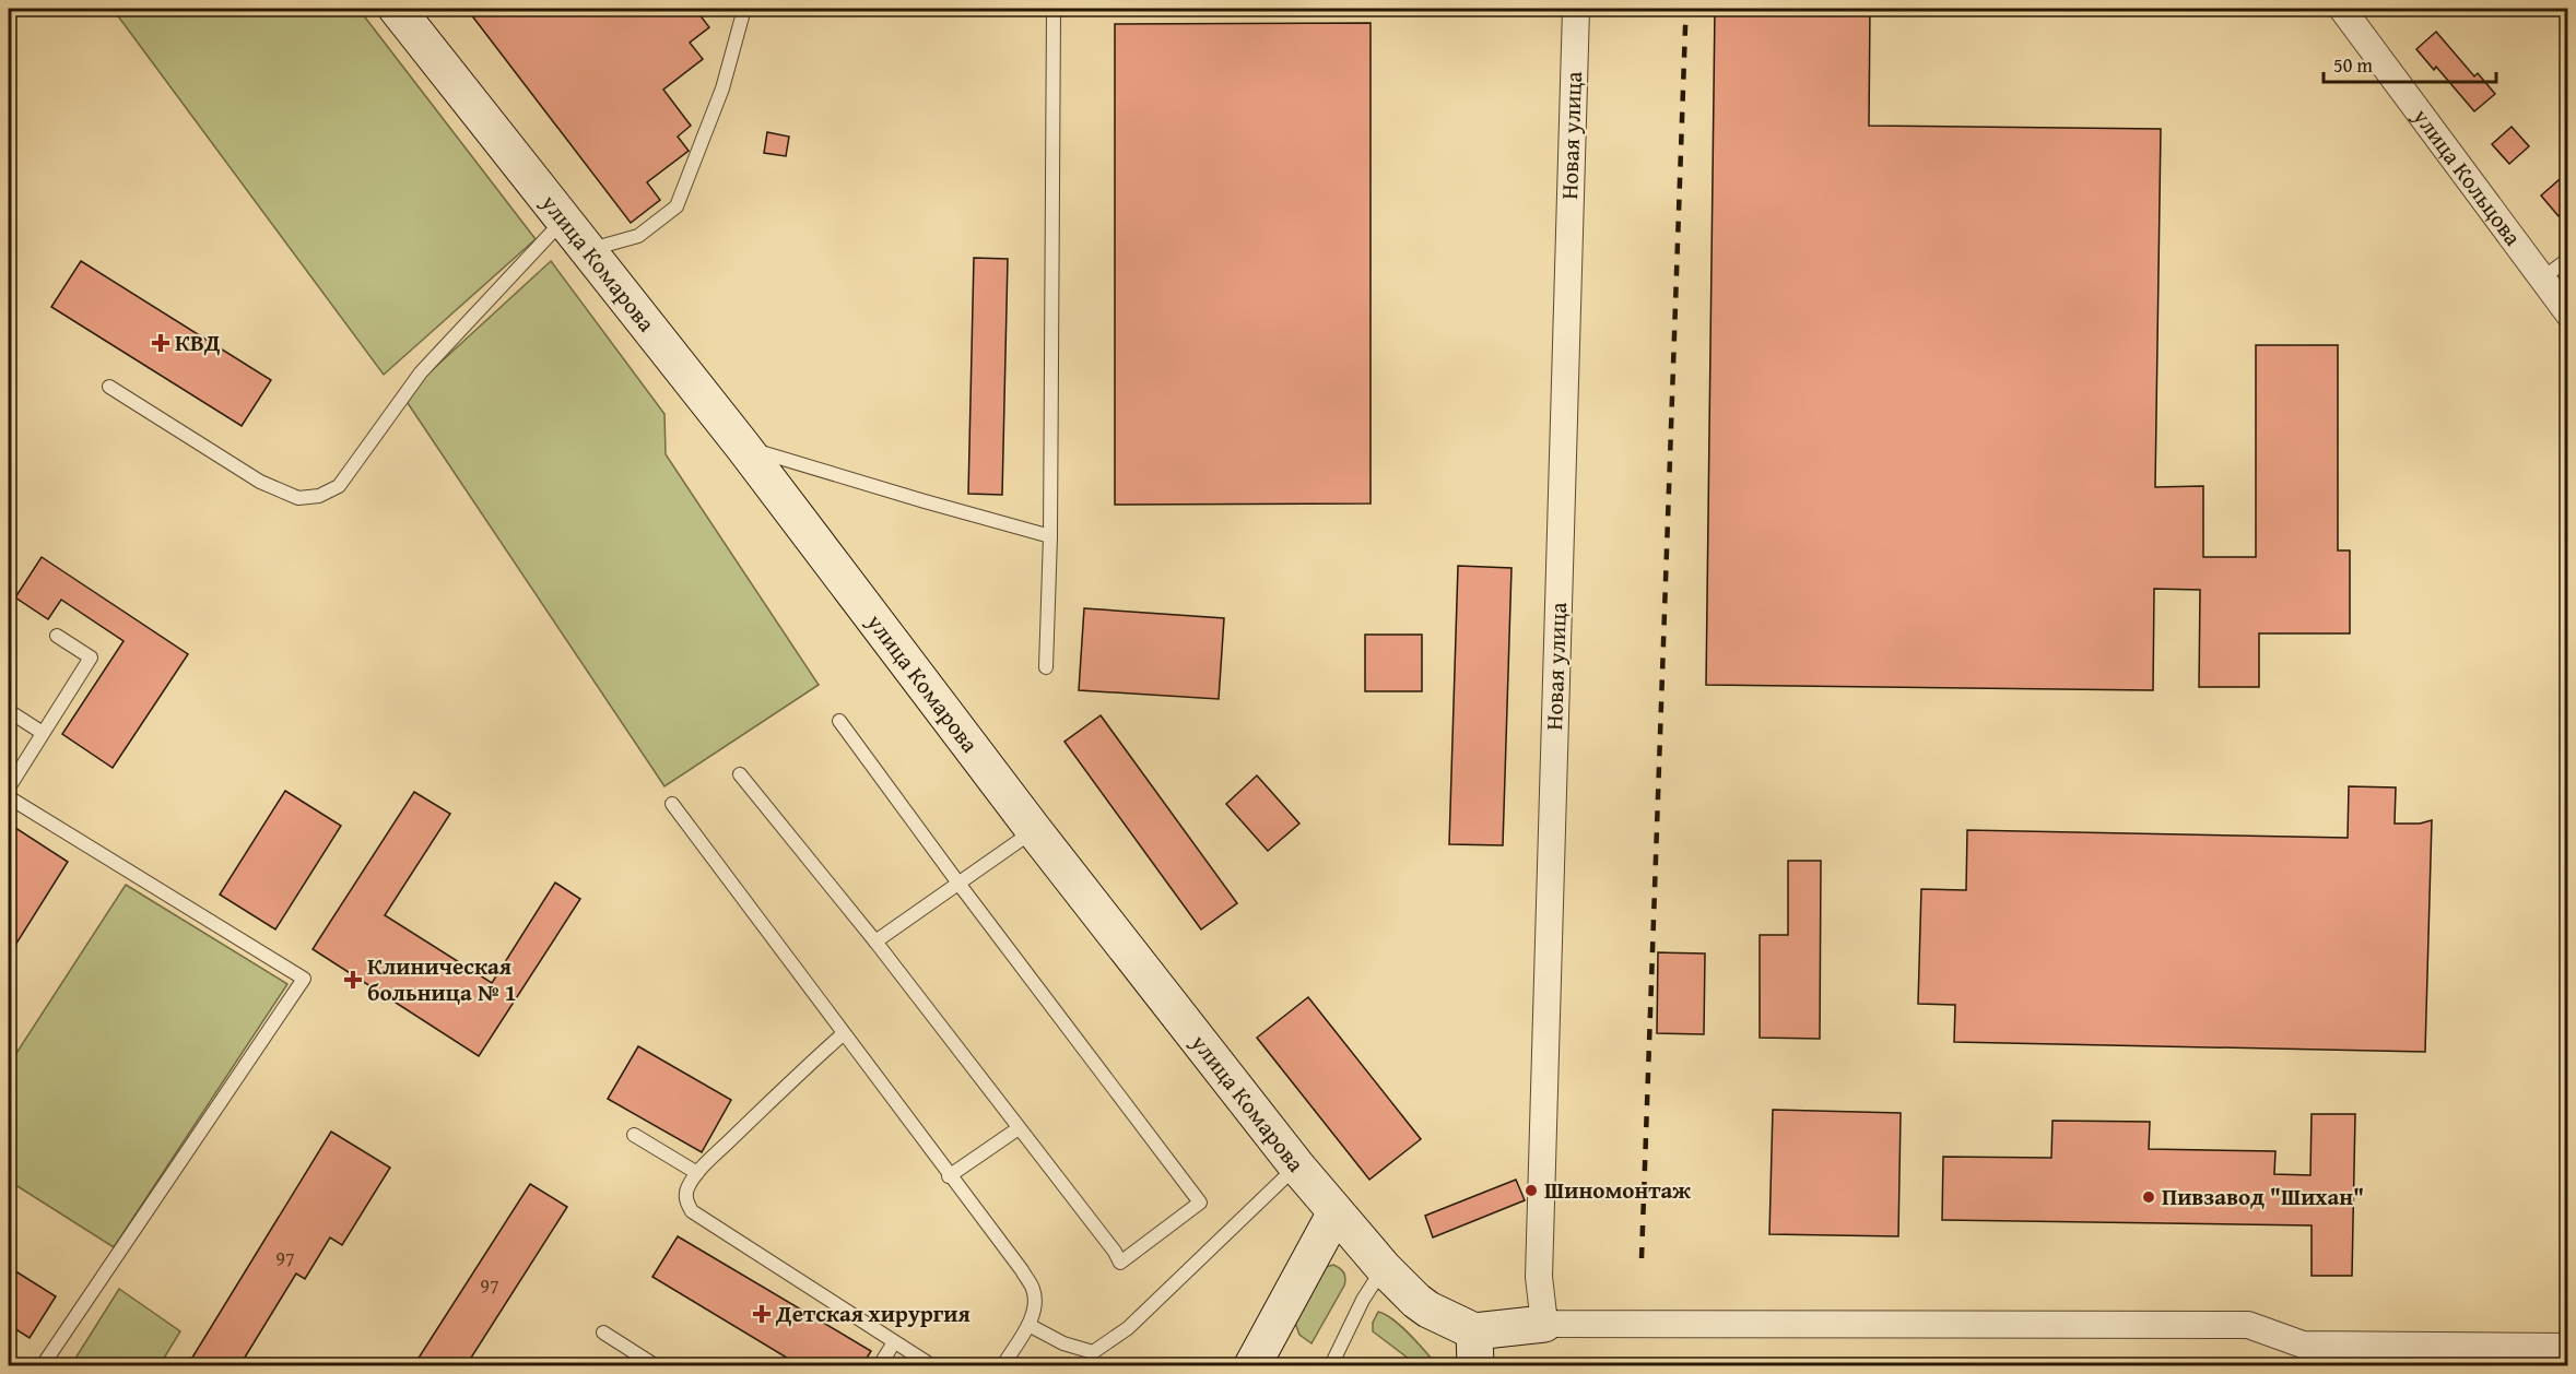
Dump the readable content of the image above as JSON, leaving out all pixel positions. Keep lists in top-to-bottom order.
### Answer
{
  "streets": {
    "street": ["Новая улица", "улица Кольцова", "улица Комарова"]
  },
  "places": {
    "health": ["КВД", "Клиническая больница № 1", "Детская хирургия"],
    "other": ["Шиномонтаж", "Пивзавод \"Шихан\""]
  },
  "house_numbers": ["97", "97"],
  "scale_bar": "50 m"
}
